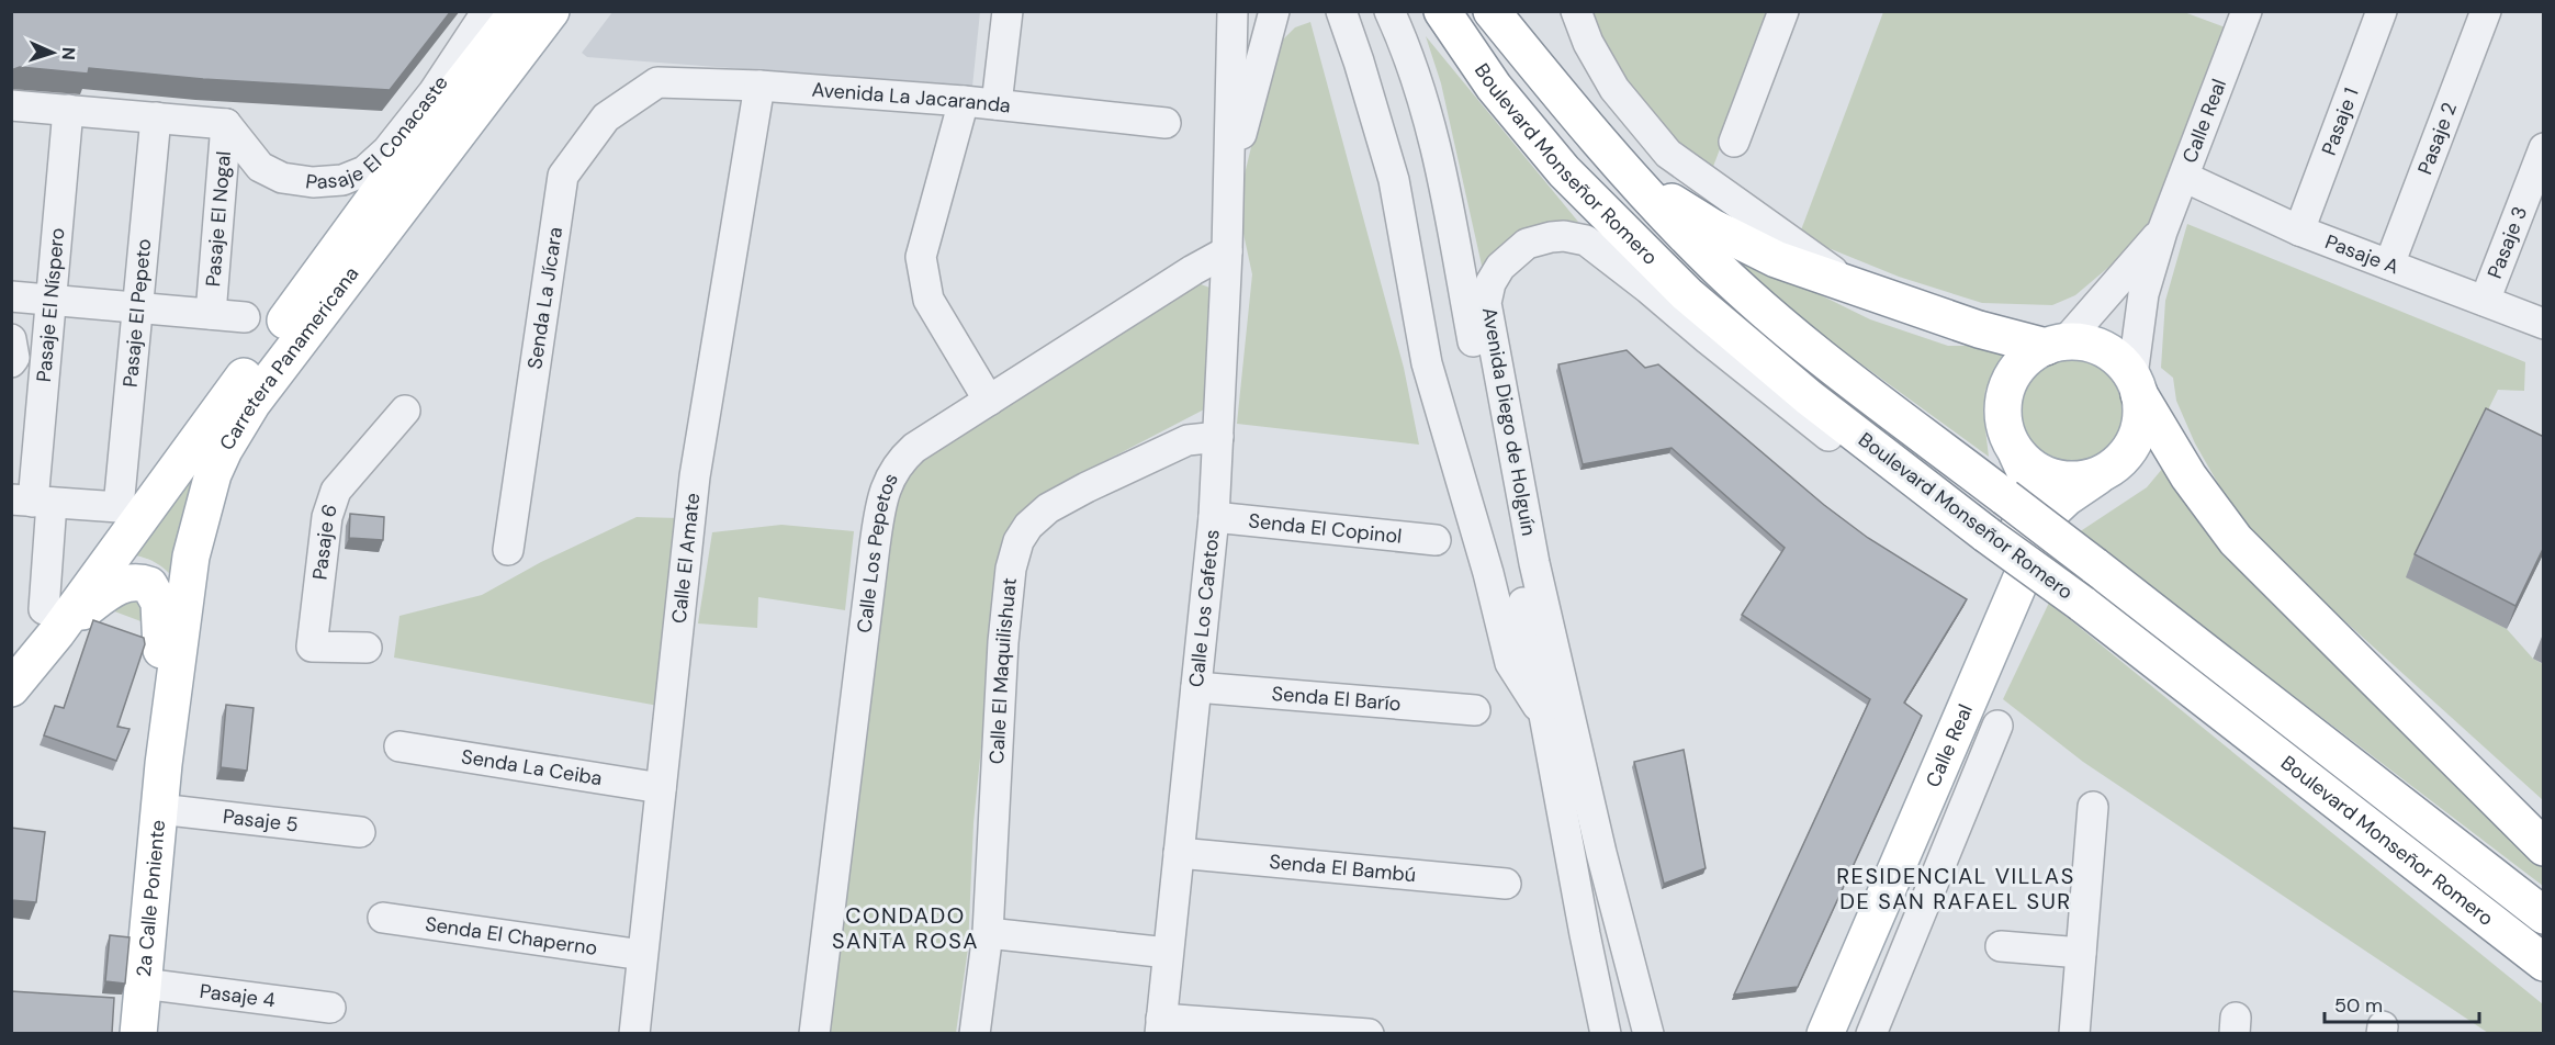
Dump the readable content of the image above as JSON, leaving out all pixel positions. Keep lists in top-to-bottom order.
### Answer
{
  "streets": {
    "main road": [
      "Calle Real",
      "Boulevard Monseñor Romero",
      "Carretera Panamericana",
      "2a Calle Poniente"
    ],
    "street": [
      "Avenida La Jacaranda",
      "Pasaje 1",
      "Pasaje El Conacaste",
      "Pasaje 2",
      "Pasaje El Nogal",
      "Pasaje 3",
      "Pasaje A",
      "Senda La Jícara",
      "Pasaje El Níspero",
      "Pasaje El Pepeto",
      "Avenida Diego de Holguín",
      "Senda El Copinol",
      "Pasaje 6",
      "Calle Los Pepetos",
      "Calle El Amate",
      "Calle Los Cafetos",
      "Calle El Maquilishuat",
      "Senda El Barío",
      "Senda La Ceiba",
      "Pasaje 5",
      "Senda El Bambú",
      "Senda El Chaperno",
      "Pasaje 4"
    ]
  },
  "crossings": [
    ["Avenida La Jacaranda", "Senda La Jícara"],
    ["Avenida La Jacaranda", "Calle El Amate"],
    ["Pasaje 1", "Pasaje A"],
    ["Calle Real", "Pasaje A"],
    ["Pasaje El Conacaste", "Pasaje El Nogal"],
    ["Pasaje 2", "Pasaje A"],
    ["Boulevard Monseñor Romero", "Avenida Diego de Holguín"],
    ["Pasaje El Nogal", "Pasaje El Níspero"],
    ["Pasaje El Nogal", "Pasaje El Pepeto"],
    ["Pasaje 3", "Pasaje A"],
    ["Pasaje El Níspero", "Pasaje El Pepeto"],
    ["Pasaje El Níspero", "Carretera Panamericana"],
    ["Carretera Panamericana", "2a Calle Poniente"],
    ["Senda El Copinol", "Calle Los Cafetos"],
    ["Calle Los Pepetos", "Calle Los Cafetos"],
    ["Calle El Amate", "Senda La Ceiba"],
    ["Calle El Amate", "Senda El Chaperno"],
    ["Calle Los Cafetos", "Calle El Maquilishuat"],
    ["Calle Los Cafetos", "Senda El Barío"],
    ["Calle Los Cafetos", "Senda El Bambú"],
    ["Pasaje 5", "2a Calle Poniente"],
    ["2a Calle Poniente", "Pasaje 4"]
  ],
  "districts": ["RESIDENCIAL VILLAS DE SAN RAFAEL SUR", "CONDADO SANTA ROSA"],
  "scale_bar": "50 m",
  "north": "right"
}
